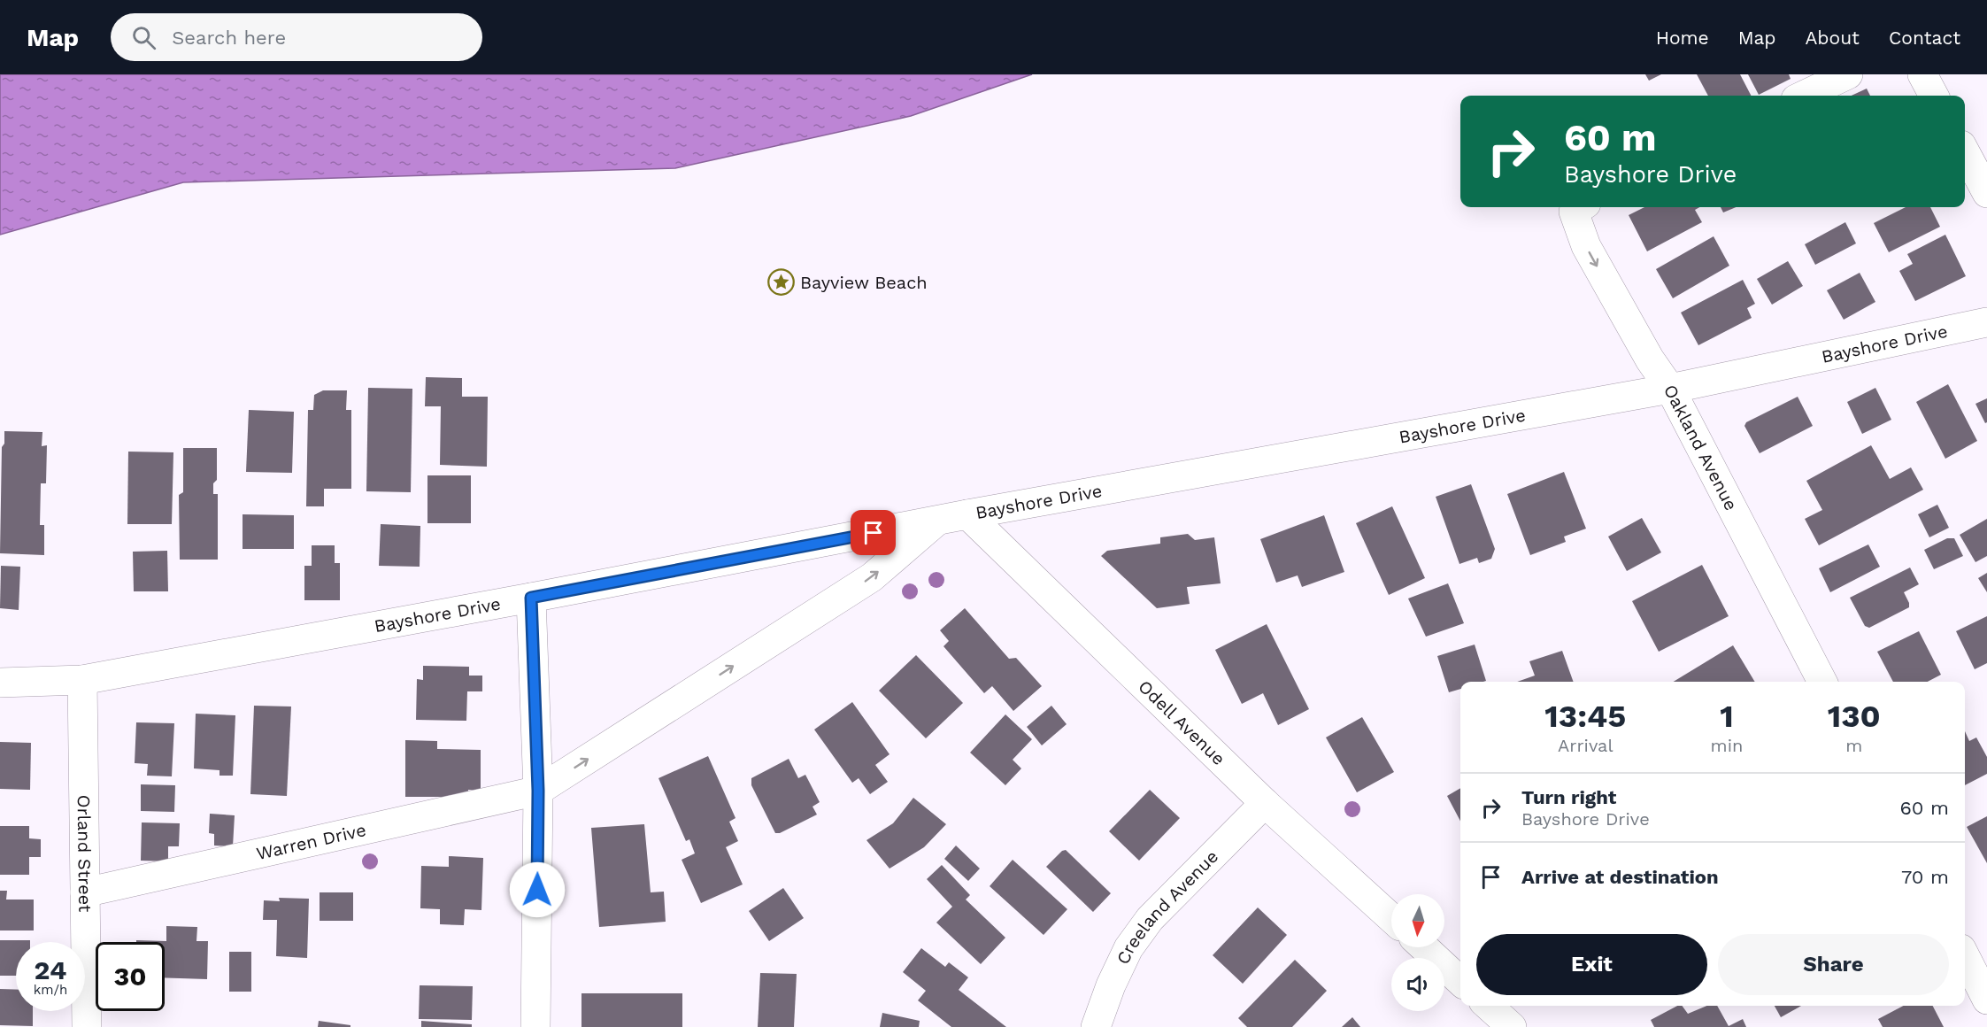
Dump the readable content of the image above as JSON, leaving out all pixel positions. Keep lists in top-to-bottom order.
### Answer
{
  "streets": {
    "street": [
      "Bayshore Drive",
      "Oakland Avenue",
      "Odell Avenue",
      "Warren Drive",
      "Orland Street",
      "Creeland Avenue"
    ]
  },
  "crossings": [
    ["Bayshore Drive", "Oakland Avenue"],
    ["Bayshore Drive", "Odell Avenue"],
    ["Bayshore Drive", "Warren Drive"],
    ["Bayshore Drive", "Orland Street"],
    ["Odell Avenue", "Creeland Avenue"],
    ["Warren Drive", "Orland Street"]
  ],
  "one_way": ["Oakland Avenue"],
  "places": {
    "place": ["Bayview Beach"]
  },
  "north": "bottom",
  "page": {
    "header": "Map",
    "search": "Search here",
    "nav": [
      "Home",
      "Map",
      "About",
      "Contact"
    ],
    "turn": ["60 m", "Bayshore Drive"],
    "eta": [
      "13:45",
      "Arrival",
      "1",
      "min",
      "130",
      "m"
    ],
    "list": [
      {
        "name": "Turn right",
        "note": "Bayshore Drive",
        "value": "60 m"
      },
      {
        "name": "Arrive at destination",
        "value": "70 m"
      }
    ],
    "buttons": ["Exit", "Share"],
    "speed": "24 km/h",
    "limit": "30"
  }
}
